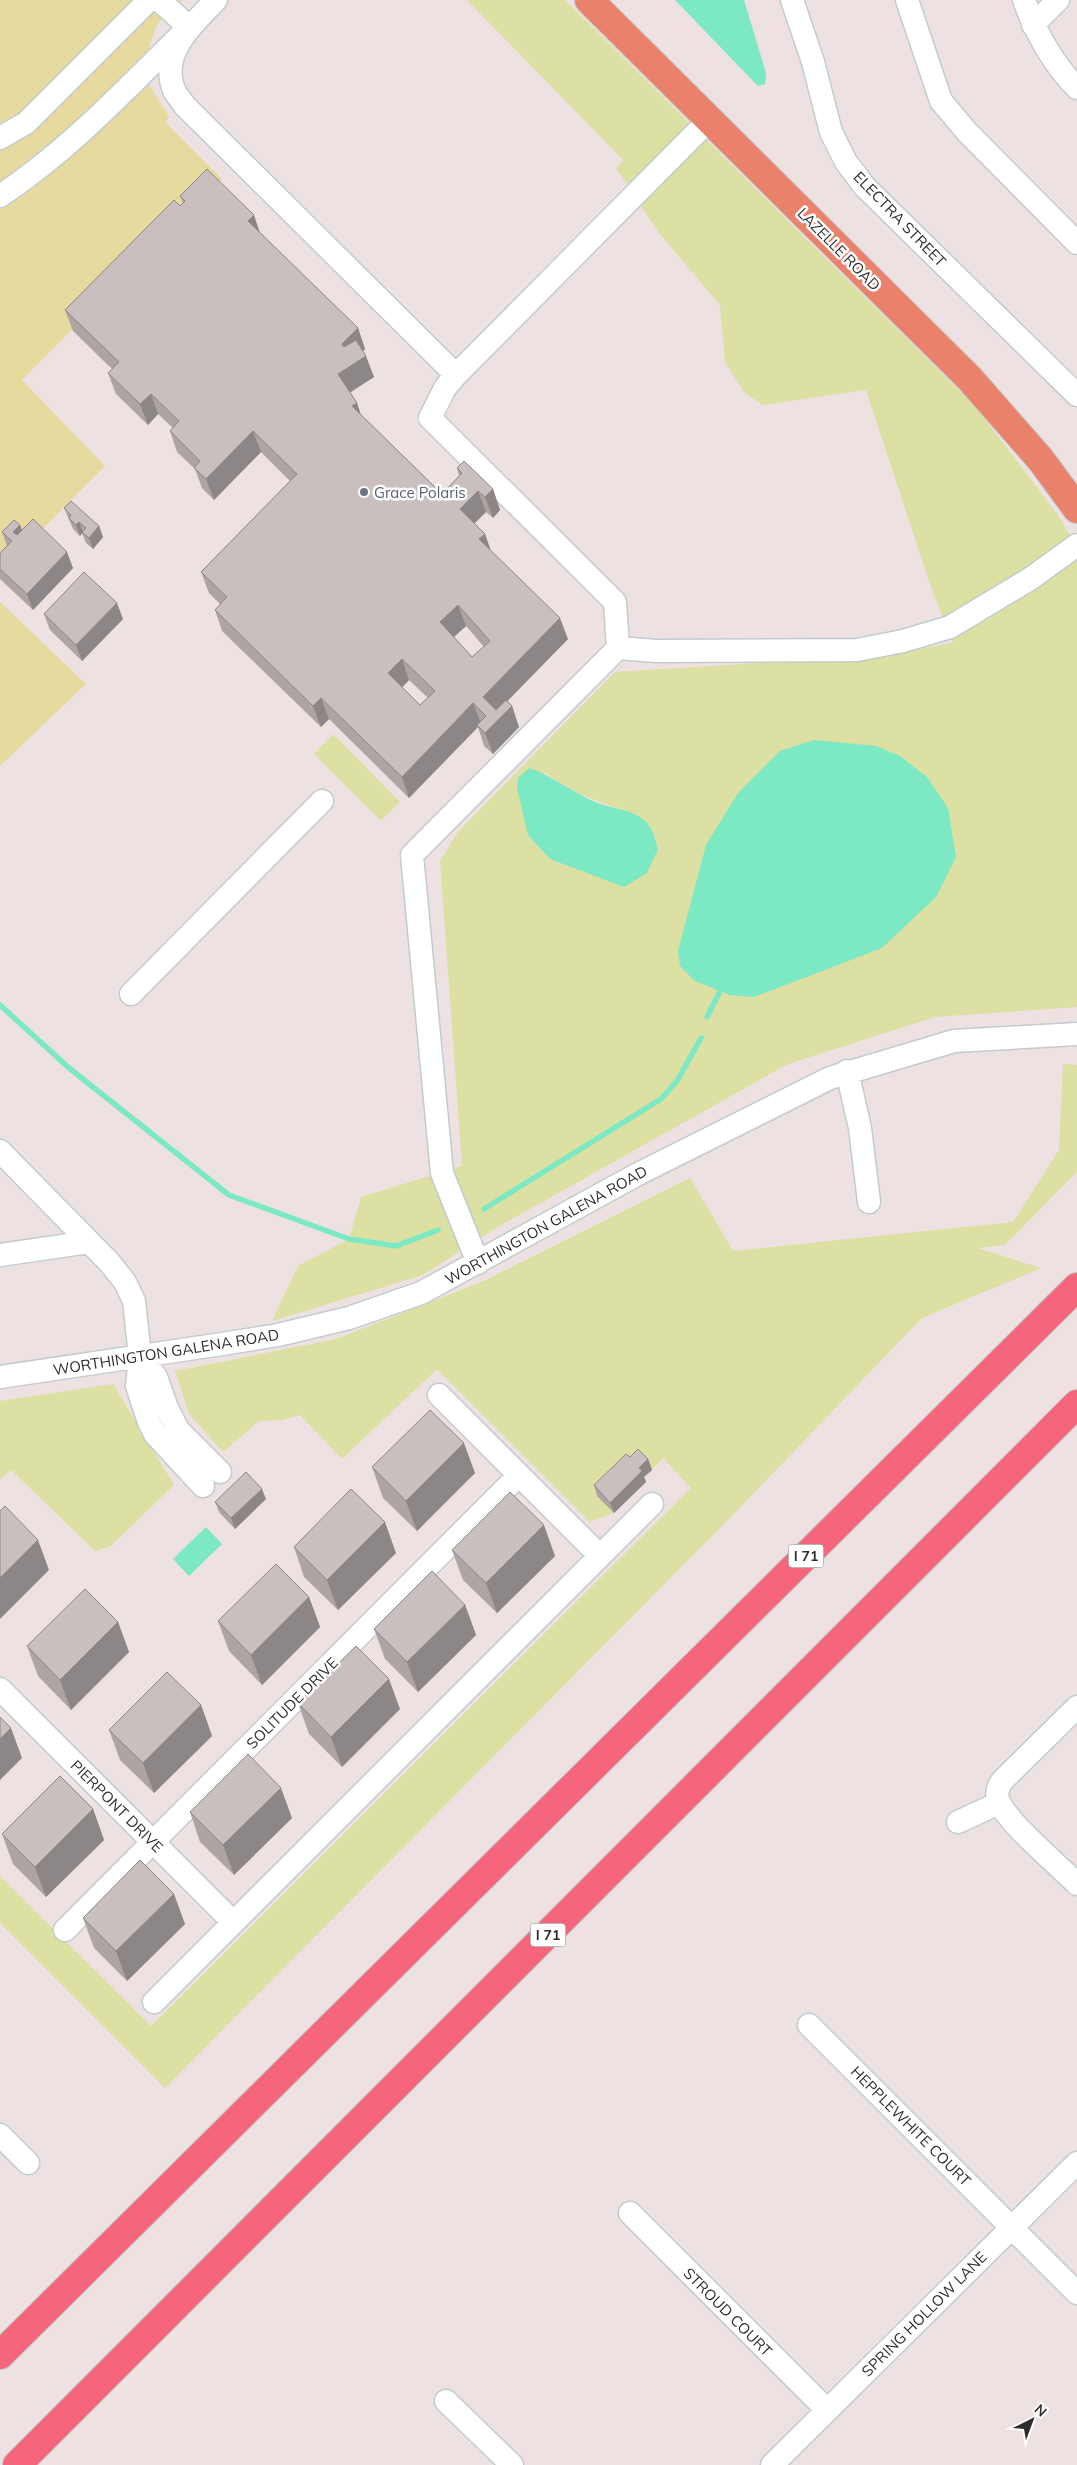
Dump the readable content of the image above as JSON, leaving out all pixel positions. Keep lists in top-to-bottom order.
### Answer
{
  "streets": {
    "highway": ["I 71"],
    "main road": ["LAZELLE ROAD"],
    "street": [
      "ELECTRA STREET",
      "WORTHINGTON GALENA ROAD",
      "SOLITUDE DRIVE",
      "PIERPONT DRIVE",
      "HEPPLEWHITE COURT",
      "STROUD COURT",
      "SPRING HOLLOW LANE"
    ]
  },
  "crossings": [
    ["SOLITUDE DRIVE", "PIERPONT DRIVE"],
    ["HEPPLEWHITE COURT", "SPRING HOLLOW LANE"],
    ["STROUD COURT", "SPRING HOLLOW LANE"]
  ],
  "places": ["Grace Polaris"],
  "north": "top right"
}
